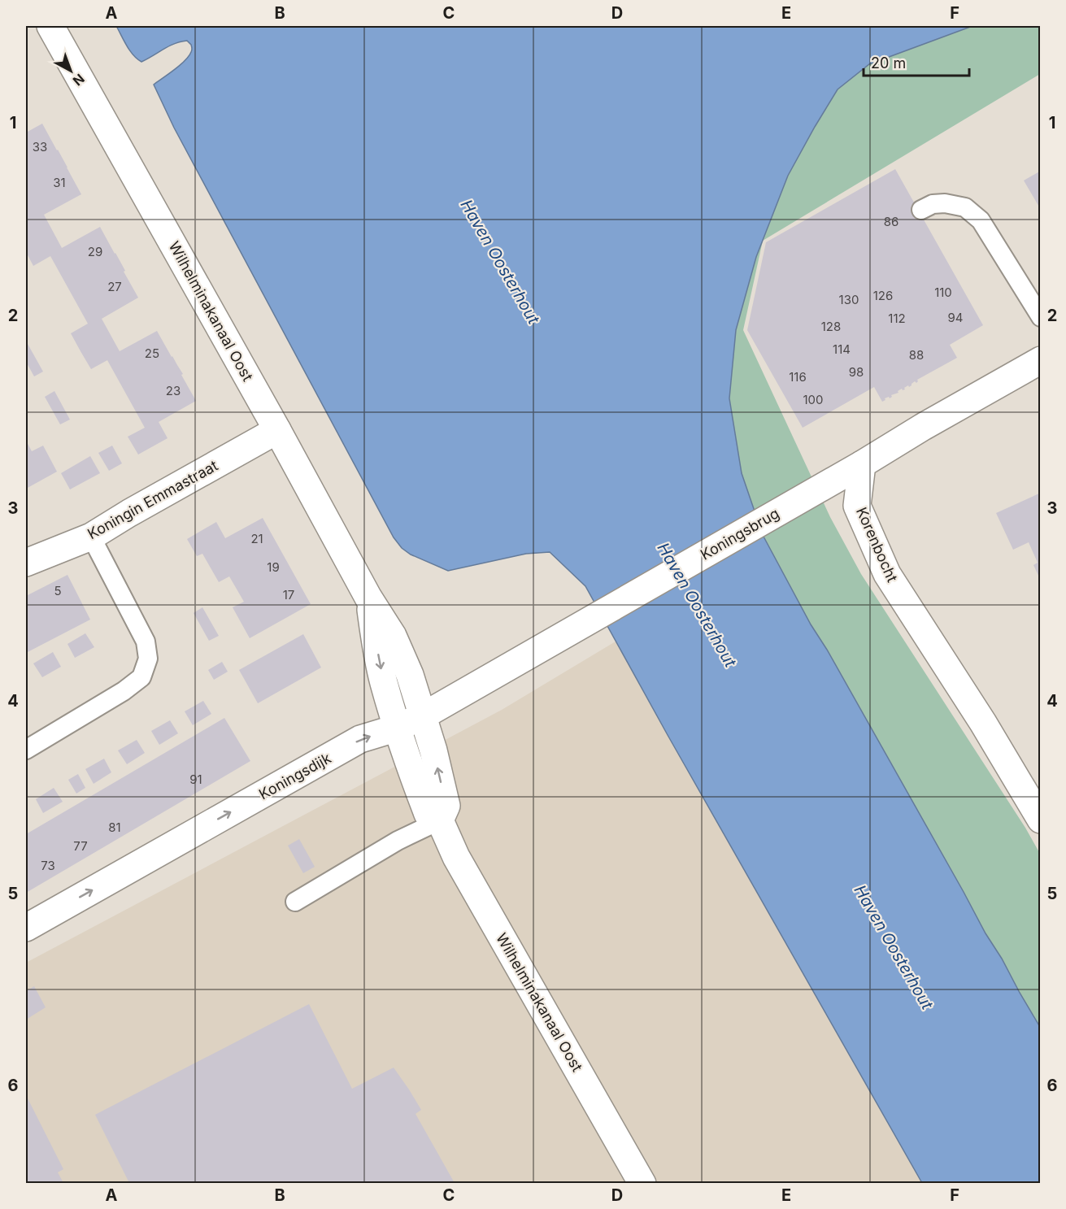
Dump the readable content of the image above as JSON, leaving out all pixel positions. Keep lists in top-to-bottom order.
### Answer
{
  "streets": {
    "street": [
      "Wilhelminakanaal Oost",
      "Koningin Emmastraat",
      "Koningsbrug",
      "Korenbocht",
      "Koningsdijk"
    ]
  },
  "crossings": [
    ["Wilhelminakanaal Oost", "Koningin Emmastraat"],
    ["Wilhelminakanaal Oost", "Koningsdijk"],
    ["Koningsbrug", "Korenbocht"],
    ["Koningsbrug", "Koningsdijk"]
  ],
  "one_way": ["Koningsdijk"],
  "water": ["Haven Oosterhout"],
  "house_numbers": [
    "33",
    "31",
    "86",
    "29",
    "27",
    "110",
    "126",
    "130",
    "94",
    "112",
    "128",
    "114",
    "25",
    "88",
    "98",
    "116",
    "23",
    "100",
    "21",
    "19",
    "5",
    "17",
    "91",
    "81",
    "77",
    "73"
  ],
  "scale_bar": "20 m",
  "north": "bottom right",
  "grid": {
    "columns": [
      "A",
      "B",
      "C",
      "D",
      "E",
      "F"
    ],
    "rows": [
      "1",
      "2",
      "3",
      "4",
      "5",
      "6"
    ]
  }
}
